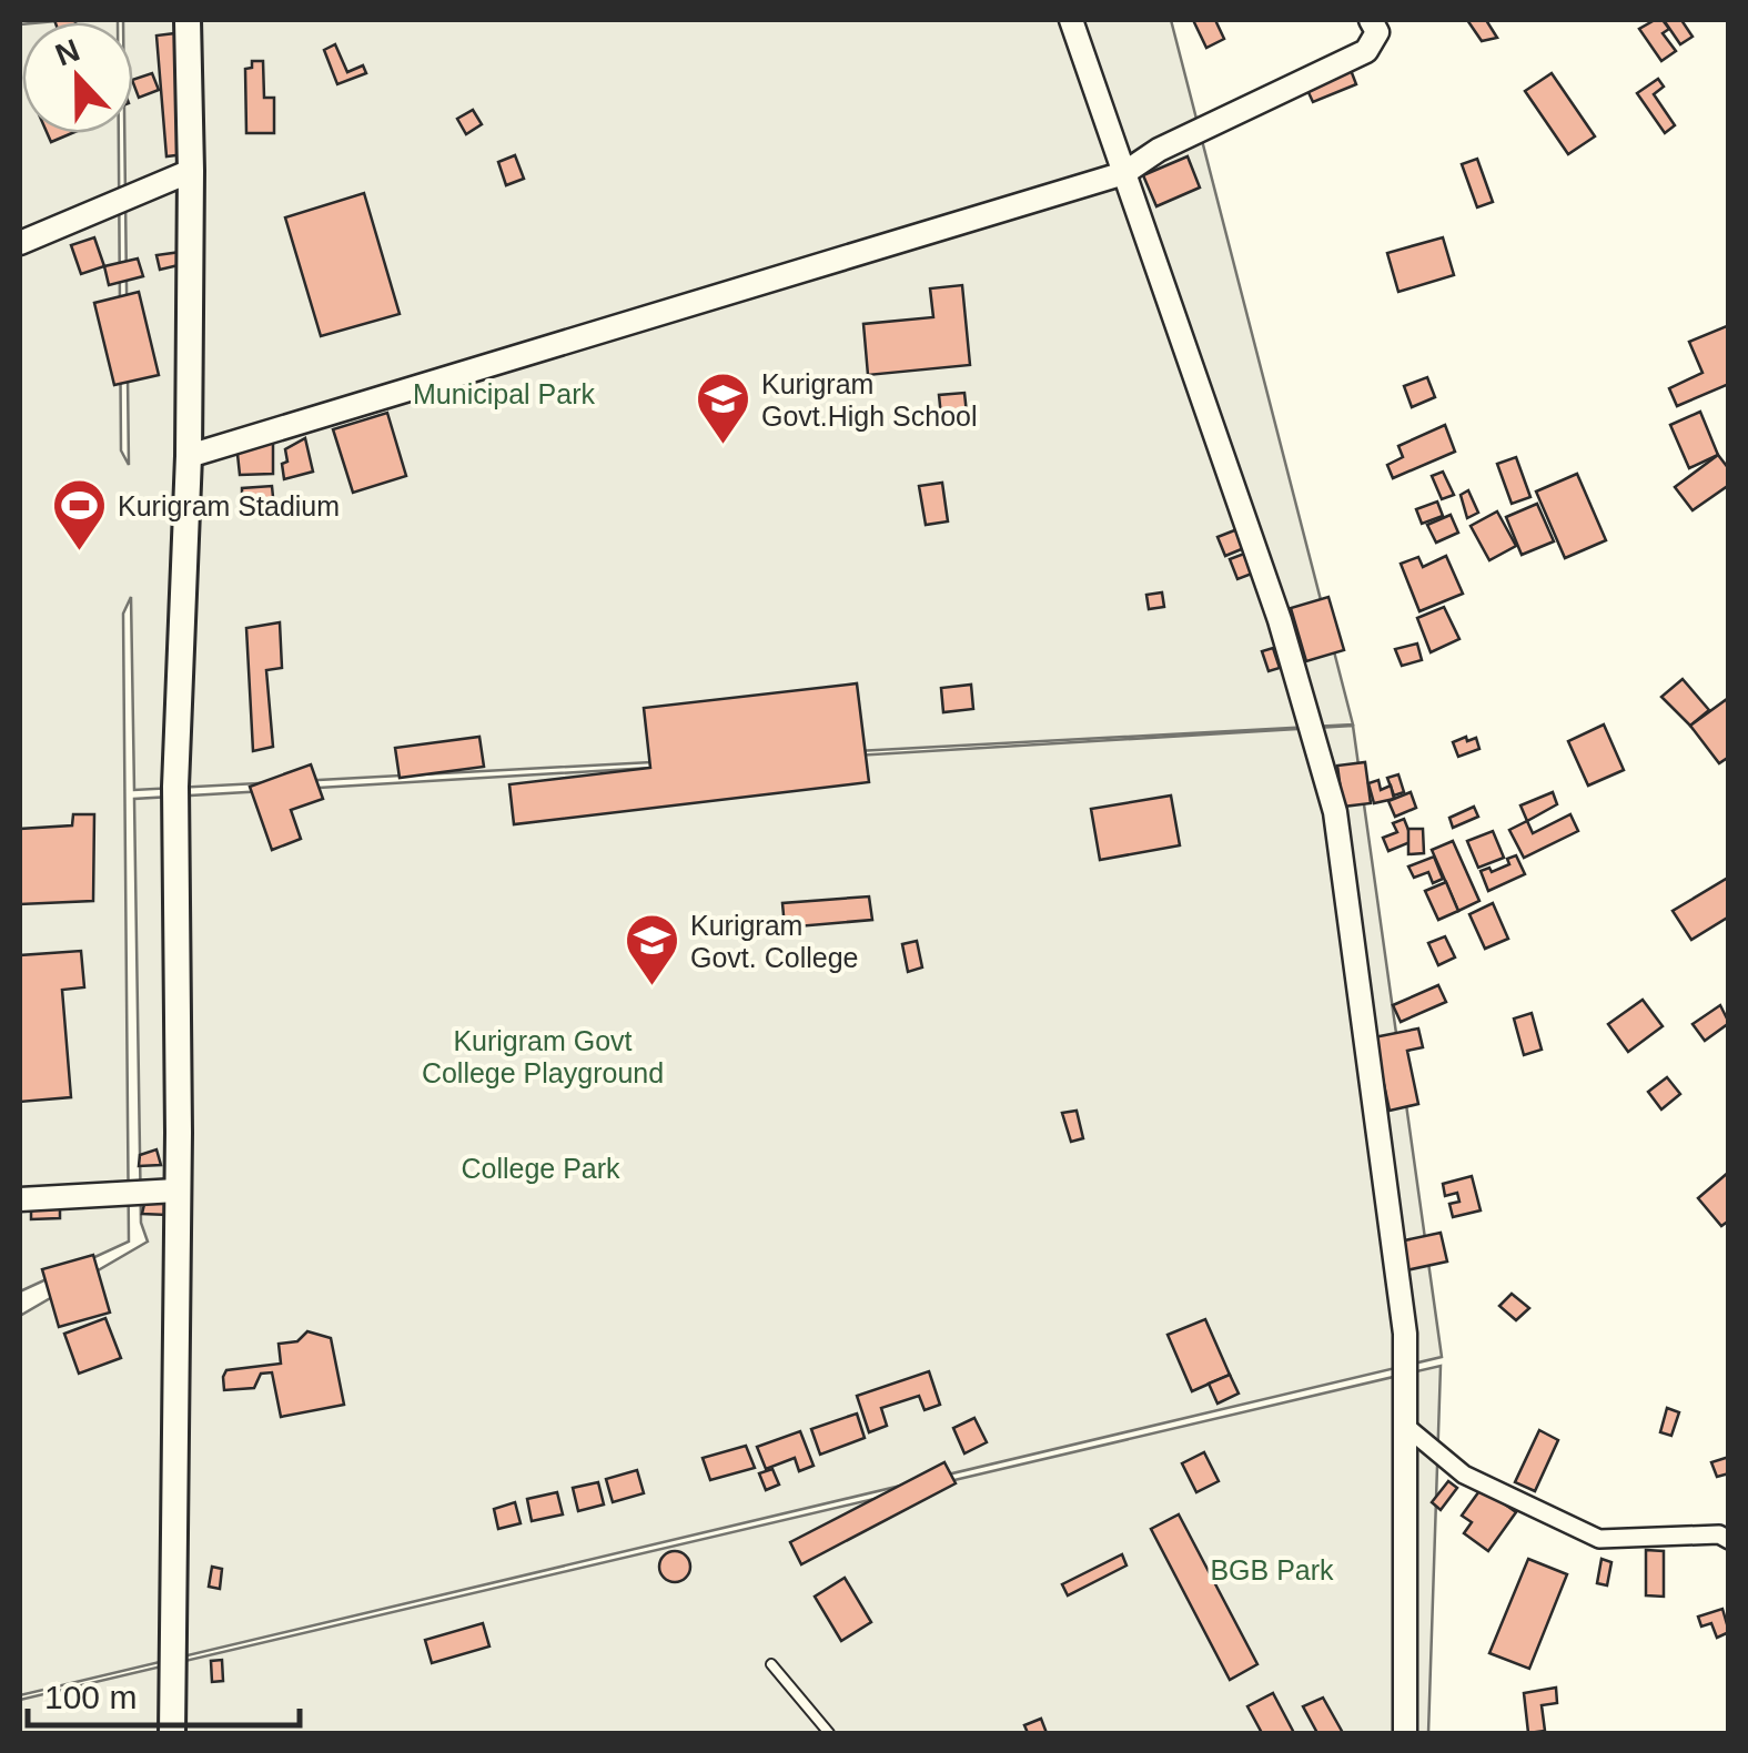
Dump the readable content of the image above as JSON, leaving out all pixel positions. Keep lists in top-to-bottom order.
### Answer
{
  "parks": [
    "Municipal Park",
    "Kurigram Govt College Playground",
    "College Park",
    "BGB Park"
  ],
  "places": {
    "school or university": ["Kurigram Govt.High School", "Kurigram Govt. College"],
    "sports": ["Kurigram Stadium"]
  },
  "scale_bar": "100 m",
  "north": "top"
}
